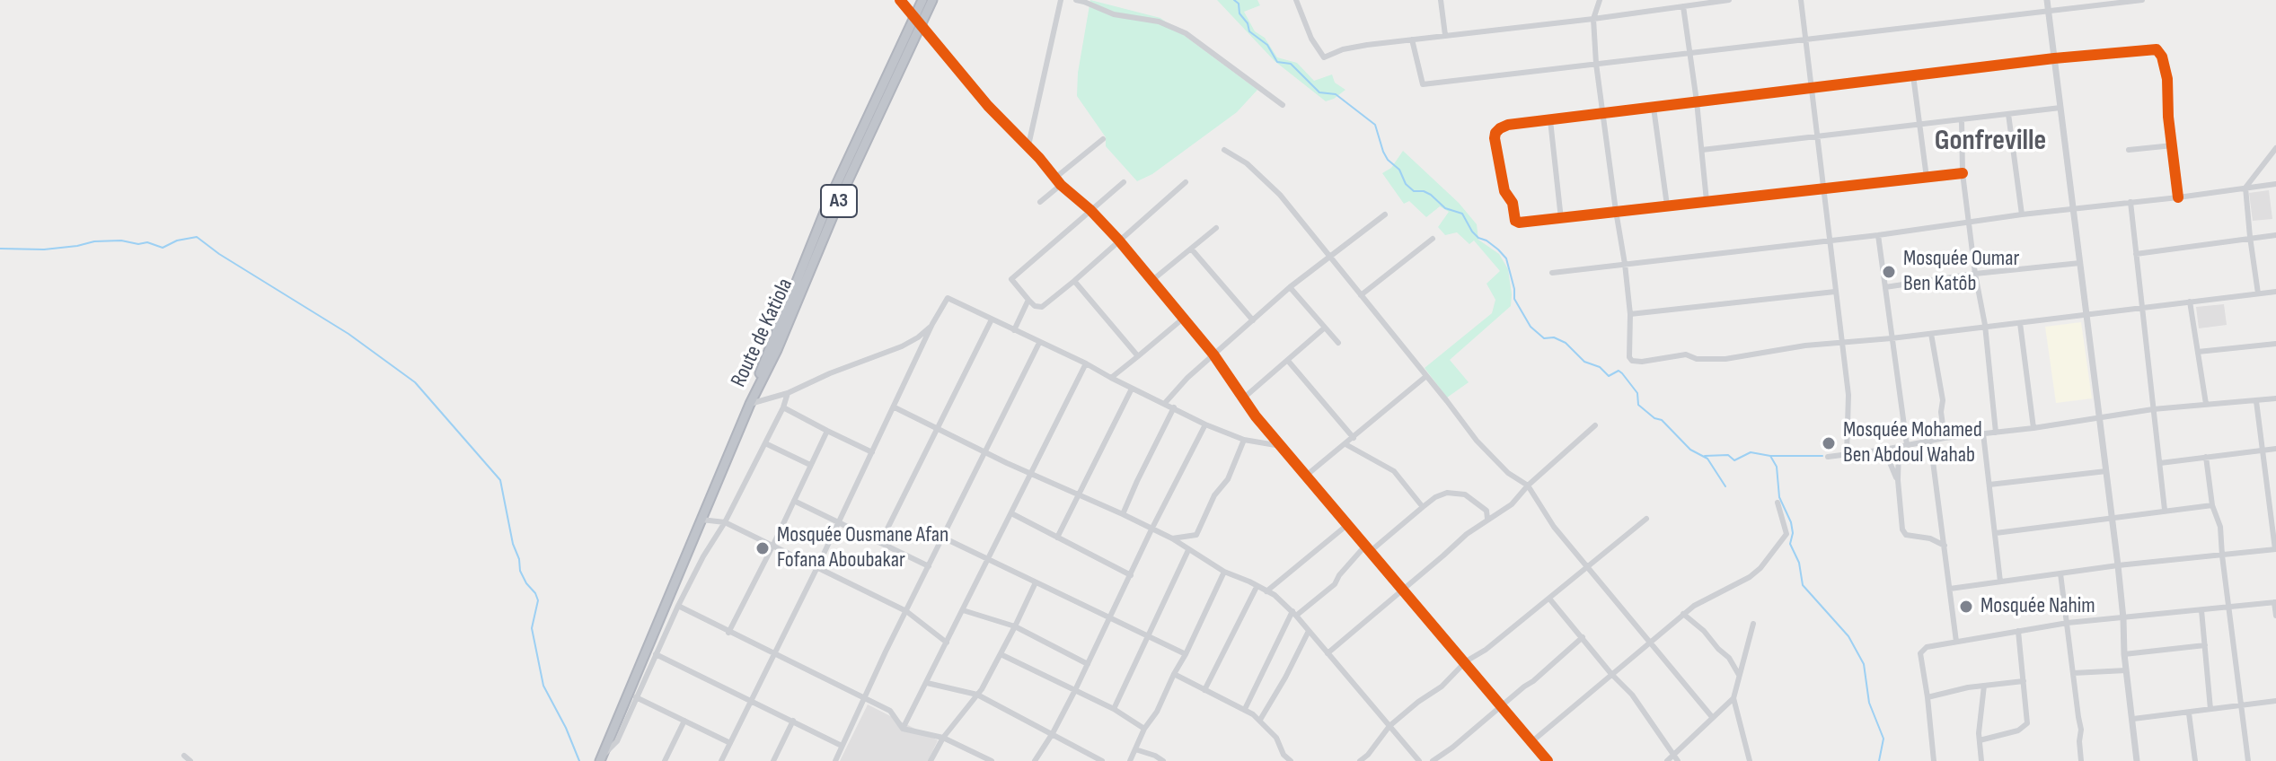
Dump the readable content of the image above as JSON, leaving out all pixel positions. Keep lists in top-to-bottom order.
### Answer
{
  "streets": {
    "highway": ["A3", "Route de Katiola"]
  },
  "crossings": [
    ["A3", "Route de Katiola"]
  ],
  "districts": ["Gonfreville"],
  "places": [
    "Mosquée Oumar Ben Katôb",
    "Mosquée Mohamed Ben Abdoul Wahab",
    "Mosquée Ousmane Afan Fofana Aboubakar",
    "Mosquée Nahim"
  ]
}
